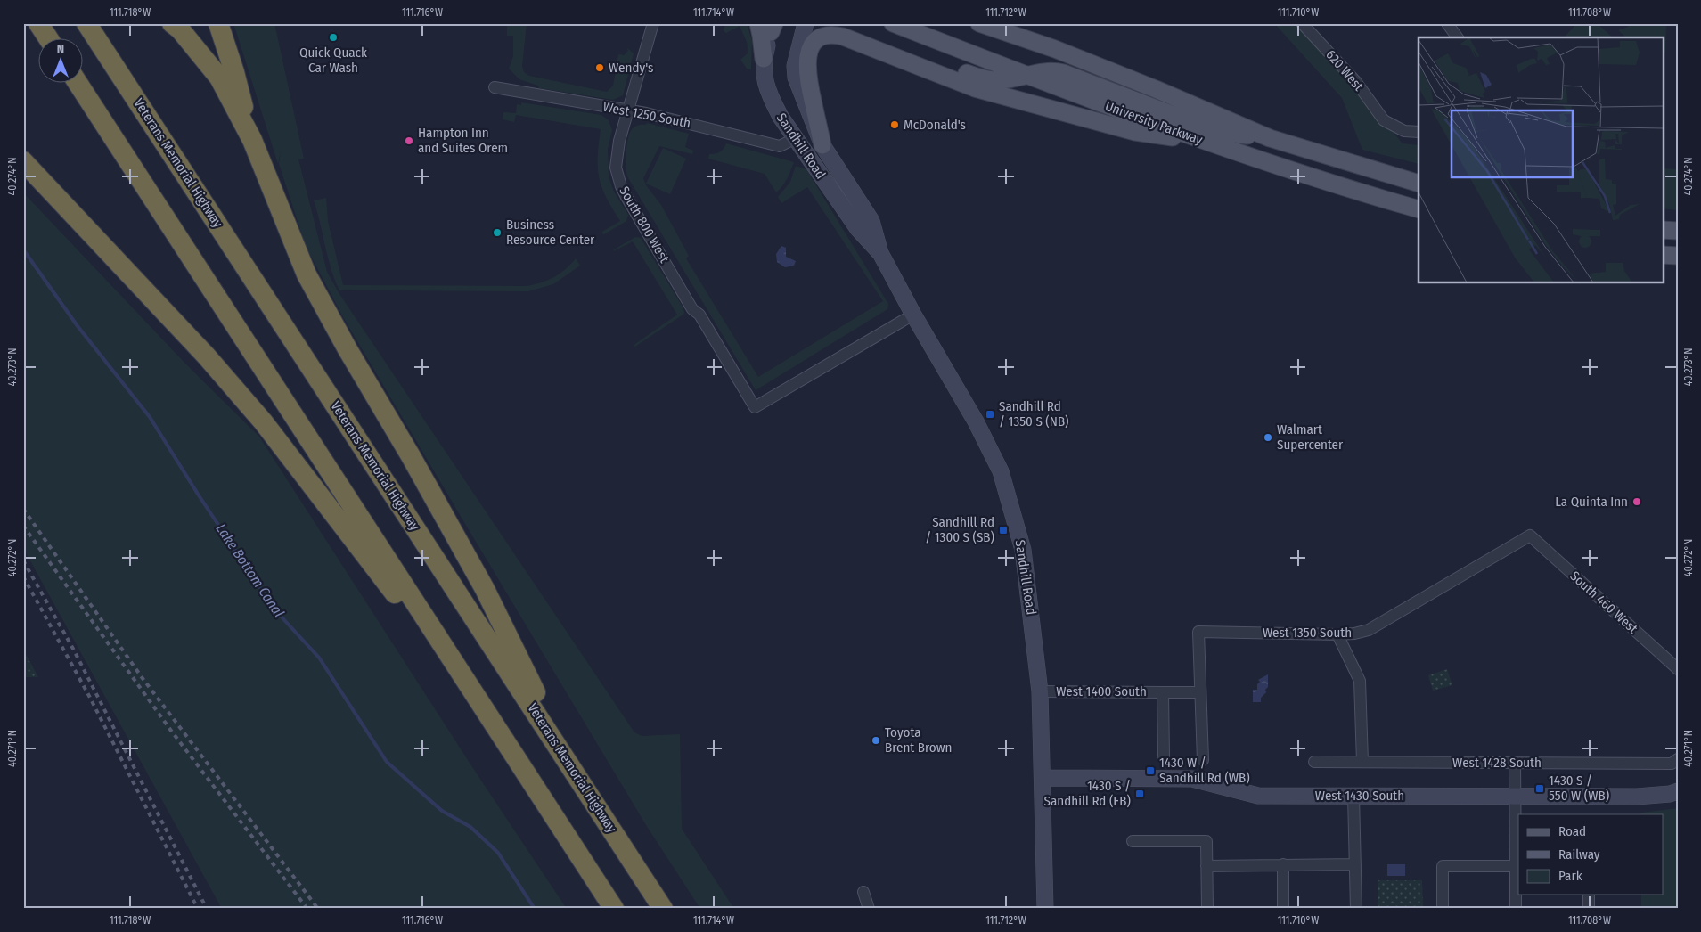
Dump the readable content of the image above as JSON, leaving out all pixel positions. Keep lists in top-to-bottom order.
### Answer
{
  "streets": {
    "highway": ["Veterans Memorial Highway"],
    "main road": ["University Parkway"],
    "street": [
      "620 West",
      "West 1250 South",
      "Sandhill Road",
      "South 800 West",
      "South 460 West",
      "West 1350 South",
      "West 1400 South",
      "West 1428 South",
      "West 1430 South"
    ]
  },
  "crossings": [
    ["West 1250 South", "Sandhill Road"],
    ["West 1250 South", "South 800 West"],
    ["Sandhill Road", "South 800 West"],
    ["Sandhill Road", "West 1400 South"],
    ["Sandhill Road", "West 1430 South"],
    ["South 460 West", "West 1350 South"],
    ["West 1350 South", "West 1400 South"]
  ],
  "water": ["Lake Bottom Canal"],
  "places": {
    "other": [
      "Quick Quack Car Wash",
      "Wendy's",
      "McDonald's",
      "Hampton Inn and Suites Orem",
      "Business Resource Center",
      "Walmart Supercenter",
      "La Quinta Inn",
      "Toyota Brent Brown"
    ],
    "transit": [
      "Sandhill Rd / 1350 S (NB)",
      "Sandhill Rd / 1300 S (SB)",
      "1430 W / Sandhill Rd (WB)",
      "1430 S / 550 W (WB)",
      "1430 S / Sandhill Rd (EB)"
    ]
  },
  "legend": ["Road", "Railway", "Park"],
  "north": "top",
  "coordinates": [
    "111.718°W",
    "111.716°W",
    "111.714°W",
    "111.712°W",
    "111.710°W",
    "111.708°W",
    "40.274°N",
    "40.273°N",
    "40.272°N",
    "40.271°N"
  ]
}
